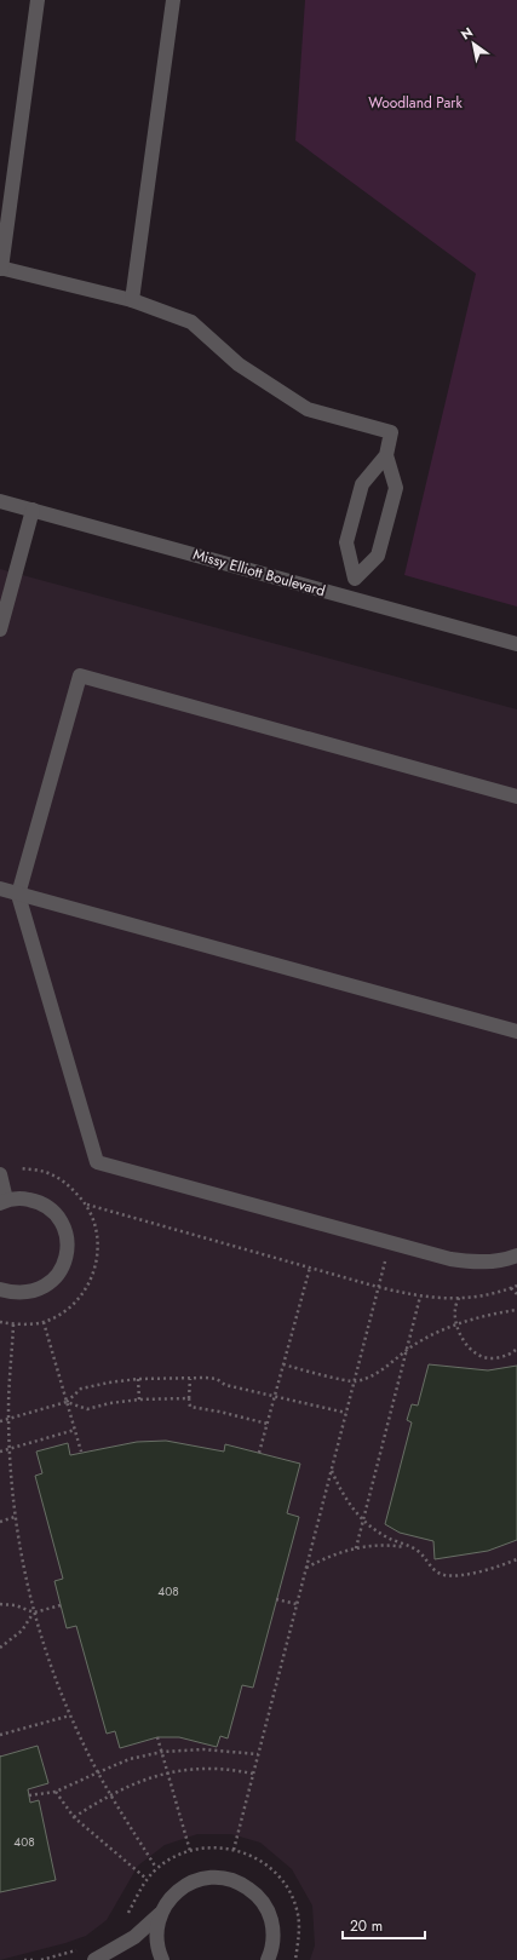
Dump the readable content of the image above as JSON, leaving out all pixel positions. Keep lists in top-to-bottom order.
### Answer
{
  "streets": {
    "street": ["Missy Elliott Boulevard"]
  },
  "parks": ["Woodland Park"],
  "house_numbers": ["408", "408"],
  "scale_bar": "20 m",
  "north": "top left"
}
